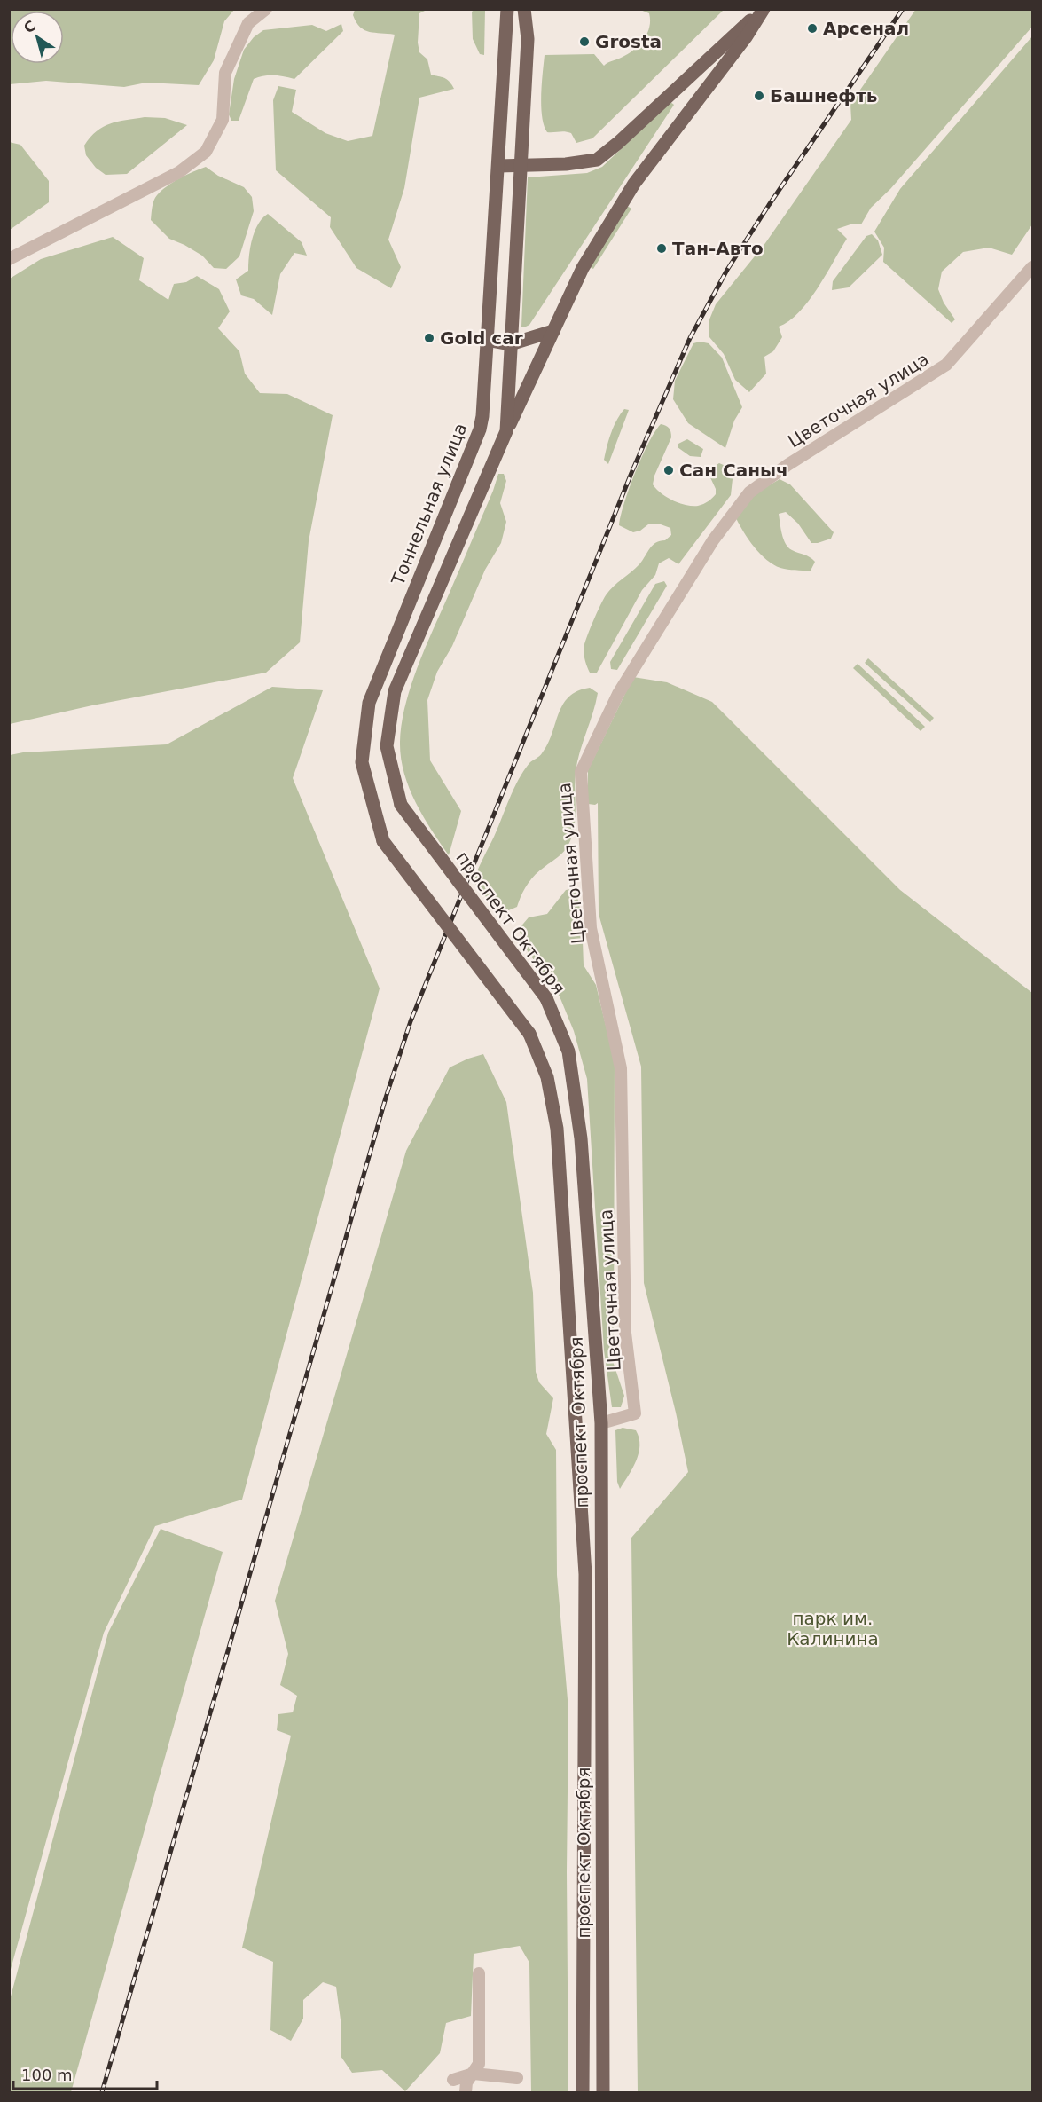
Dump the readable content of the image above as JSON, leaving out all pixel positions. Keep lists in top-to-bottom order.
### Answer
{
  "streets": {
    "main road": ["Тоннельная улица", "проспект Октября"],
    "street": ["Цветочная улица"]
  },
  "crossings": [
    ["Цветочная улица", "проспект Октября"],
    ["Тоннельная улица", "проспект Октября"]
  ],
  "parks": ["парк им. Калинина"],
  "places": [
    "Арсенал",
    "Grosta",
    "Башнефть",
    "Тан-Авто",
    "Gold car",
    "Сан Саныч"
  ],
  "scale_bar": "100 m",
  "north": "top left"
}
